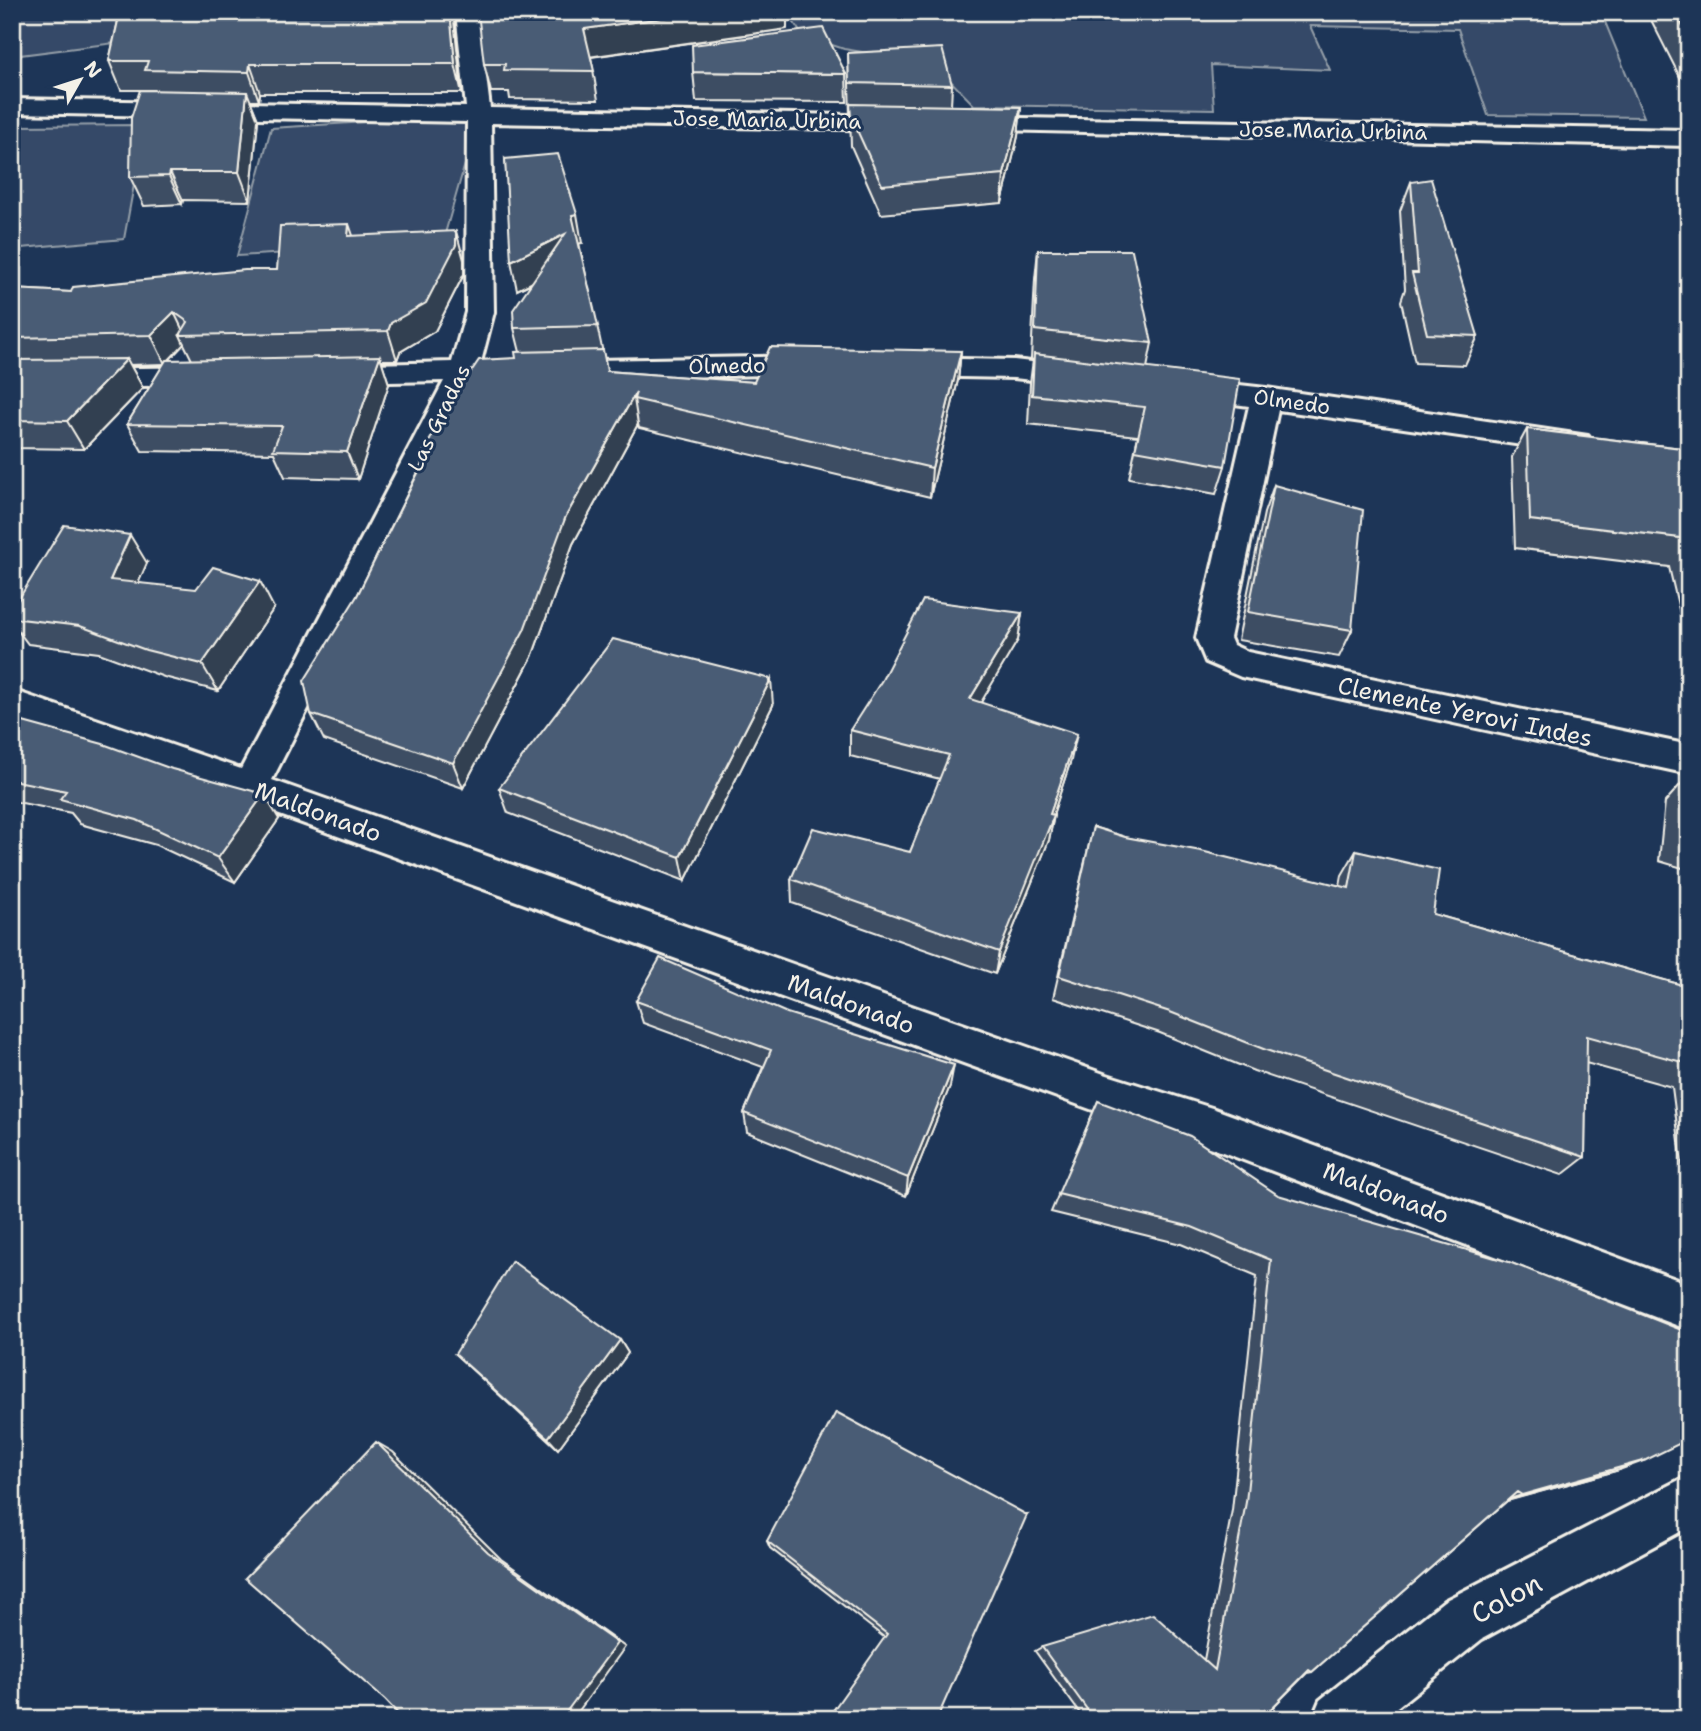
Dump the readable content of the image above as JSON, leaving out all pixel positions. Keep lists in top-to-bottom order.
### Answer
{
  "streets": {
    "street": [
      "Jose Maria Urbina",
      "Olmedo",
      "Las Gradas",
      "Clemente Yerovi Indes",
      "Maldonado",
      "Colon"
    ]
  },
  "crossings": [
    ["Jose Maria Urbina", "Las Gradas"],
    ["Olmedo", "Las Gradas"],
    ["Olmedo", "Clemente Yerovi Indes"],
    ["Las Gradas", "Maldonado"]
  ],
  "north": "top right"
}
